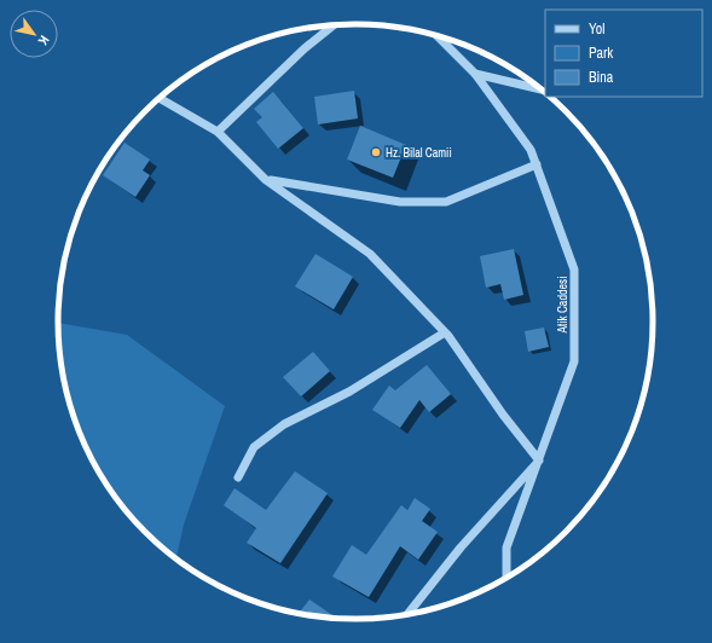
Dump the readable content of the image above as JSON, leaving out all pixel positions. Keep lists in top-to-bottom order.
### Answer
{
  "streets": {
    "street": ["Atik Caddesi"]
  },
  "places": ["Hz. Bilal Camii"],
  "legend": ["Yol", "Park", "Bina"],
  "north": "bottom right"
}
